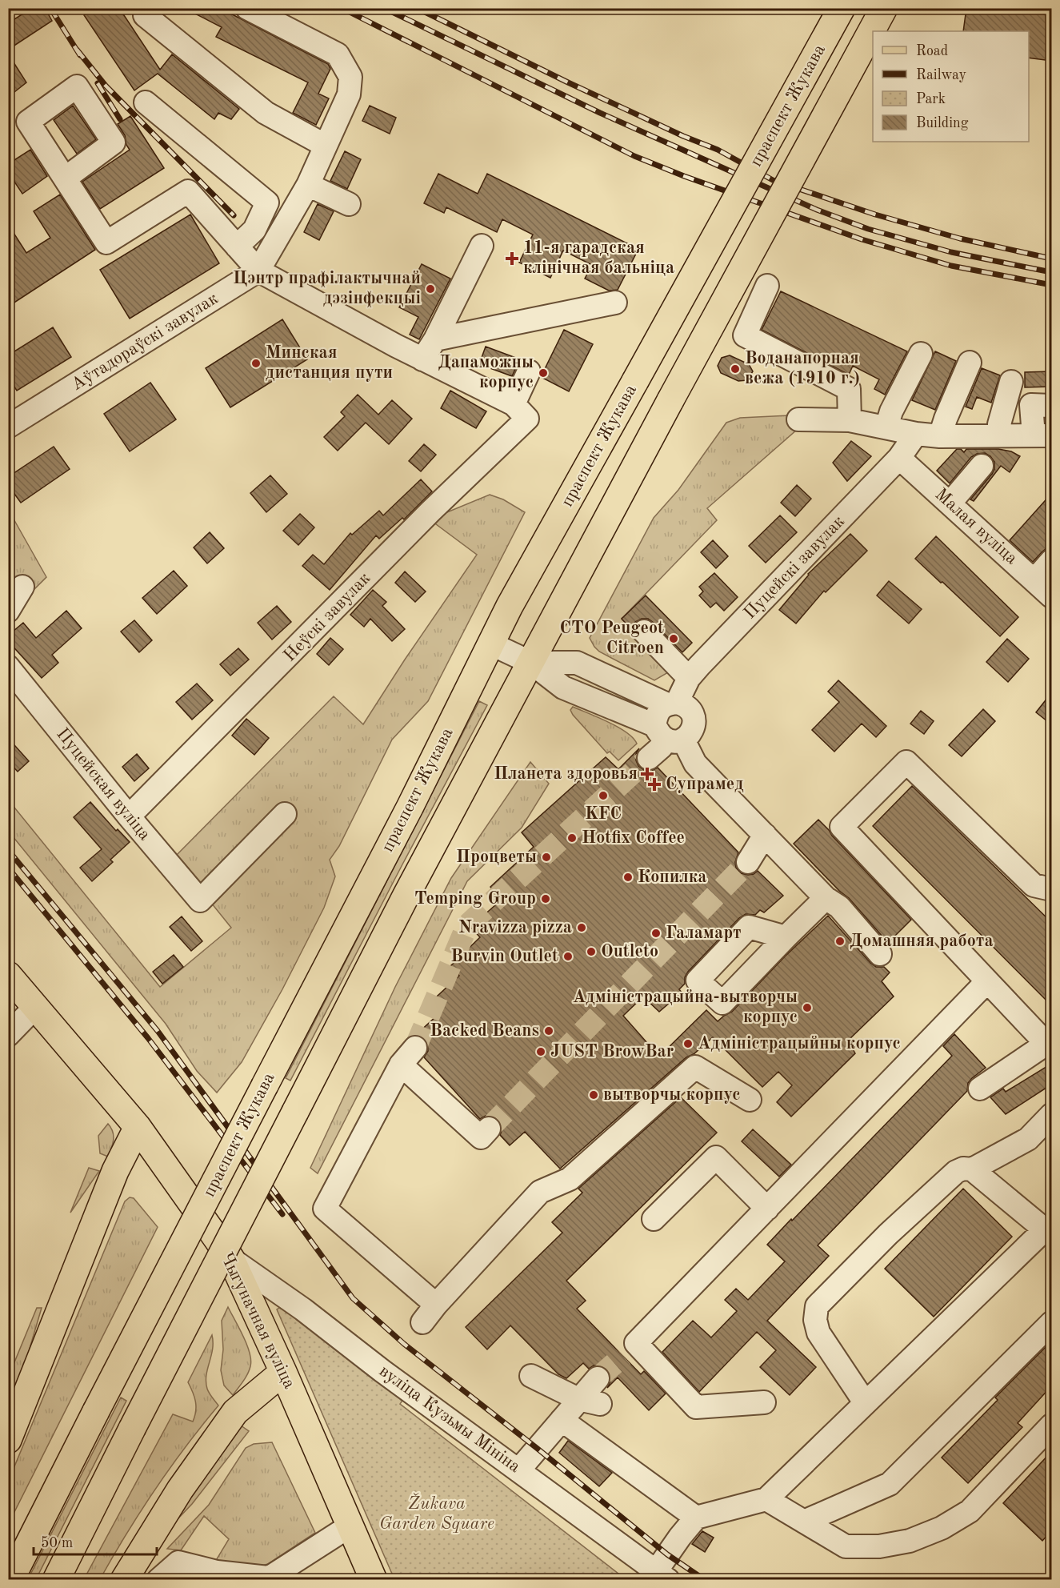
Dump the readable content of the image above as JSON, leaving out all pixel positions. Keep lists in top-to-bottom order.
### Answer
{
  "streets": {
    "main road": ["праспект Жукава", "Чыгуначная вуліца"],
    "street": [
      "Аўтадораўскі завулак",
      "Малая вуліца",
      "Пуцейскі завулак",
      "Неўскі завулак",
      "Пуцейская вуліца",
      "вуліца Кузьмы Мініна"
    ]
  },
  "crossings": [
    ["Малая вуліца", "Пуцейскі завулак"],
    ["Неўскі завулак", "Пуцейская вуліца"],
    ["Чыгуначная вуліца", "вуліца Кузьмы Мініна"]
  ],
  "parks": ["Žukava Garden Square"],
  "places": {
    "health": ["11-я гарадская клінічная бальніца", "Планета здоровья", "Супрамед"],
    "other": [
      "Цэнтр прафілактычнай дэзінфекцыі",
      "Минская дистанция пути",
      "Воданапорная вежа (1910 г.)",
      "Дапаможны корпус",
      "СТО Peugeot Citroen",
      "KFC",
      "Hotfix Coffee",
      "Процветы",
      "Копилка",
      "Temping Group",
      "Nravizza pizza",
      "Галамарт",
      "Домашняя работа",
      "Outleto",
      "Burvin Outlet",
      "Адміністрацыйна-вытворчы корпус",
      "Backed Beans",
      "Адміністрацыйны корпус",
      "JUST BrowBar",
      "вытворчы корпус"
    ]
  },
  "legend": [
    "Road",
    "Railway",
    "Park",
    "Building"
  ],
  "scale_bar": "50 m"
}
